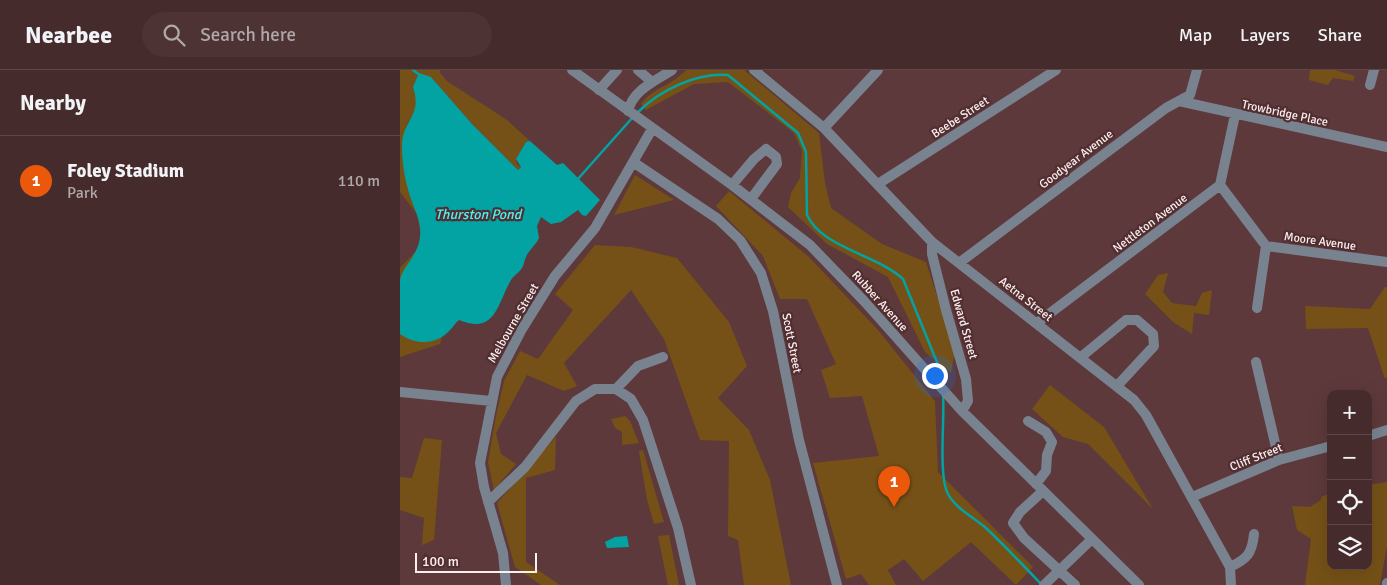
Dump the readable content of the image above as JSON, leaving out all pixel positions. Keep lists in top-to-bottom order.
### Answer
{
  "streets": {
    "street": [
      "Trowbridge Place",
      "Beebe Street",
      "Goodyear Avenue",
      "Nettleton Avenue",
      "Moore Avenue",
      "Aetna Street",
      "Rubber Avenue",
      "Melbourne Street",
      "Edward Street",
      "Scott Street",
      "Cliff Street"
    ]
  },
  "crossings": [
    ["Trowbridge Place", "Goodyear Avenue"],
    ["Beebe Street", "Aetna Street"],
    ["Goodyear Avenue", "Aetna Street"],
    ["Nettleton Avenue", "Moore Avenue"],
    ["Nettleton Avenue", "Aetna Street"],
    ["Aetna Street", "Edward Street"],
    ["Aetna Street", "Cliff Street"],
    ["Rubber Avenue", "Melbourne Street"],
    ["Rubber Avenue", "Edward Street"],
    ["Melbourne Street", "Scott Street"]
  ],
  "water": ["Thurston Pond"],
  "scale_bar": "100 m",
  "page": {
    "header": "Nearbee",
    "search": "Search here",
    "nav": ["Map", "Layers", "Share"],
    "heading": "Nearby",
    "list": [
      {
        "mark": "1",
        "name": "Foley Stadium",
        "note": "Park",
        "value": "110 m"
      }
    ],
    "map_buttons": ["+", "−"],
    "pins": "1",
    "scale": "100 m"
  }
}
